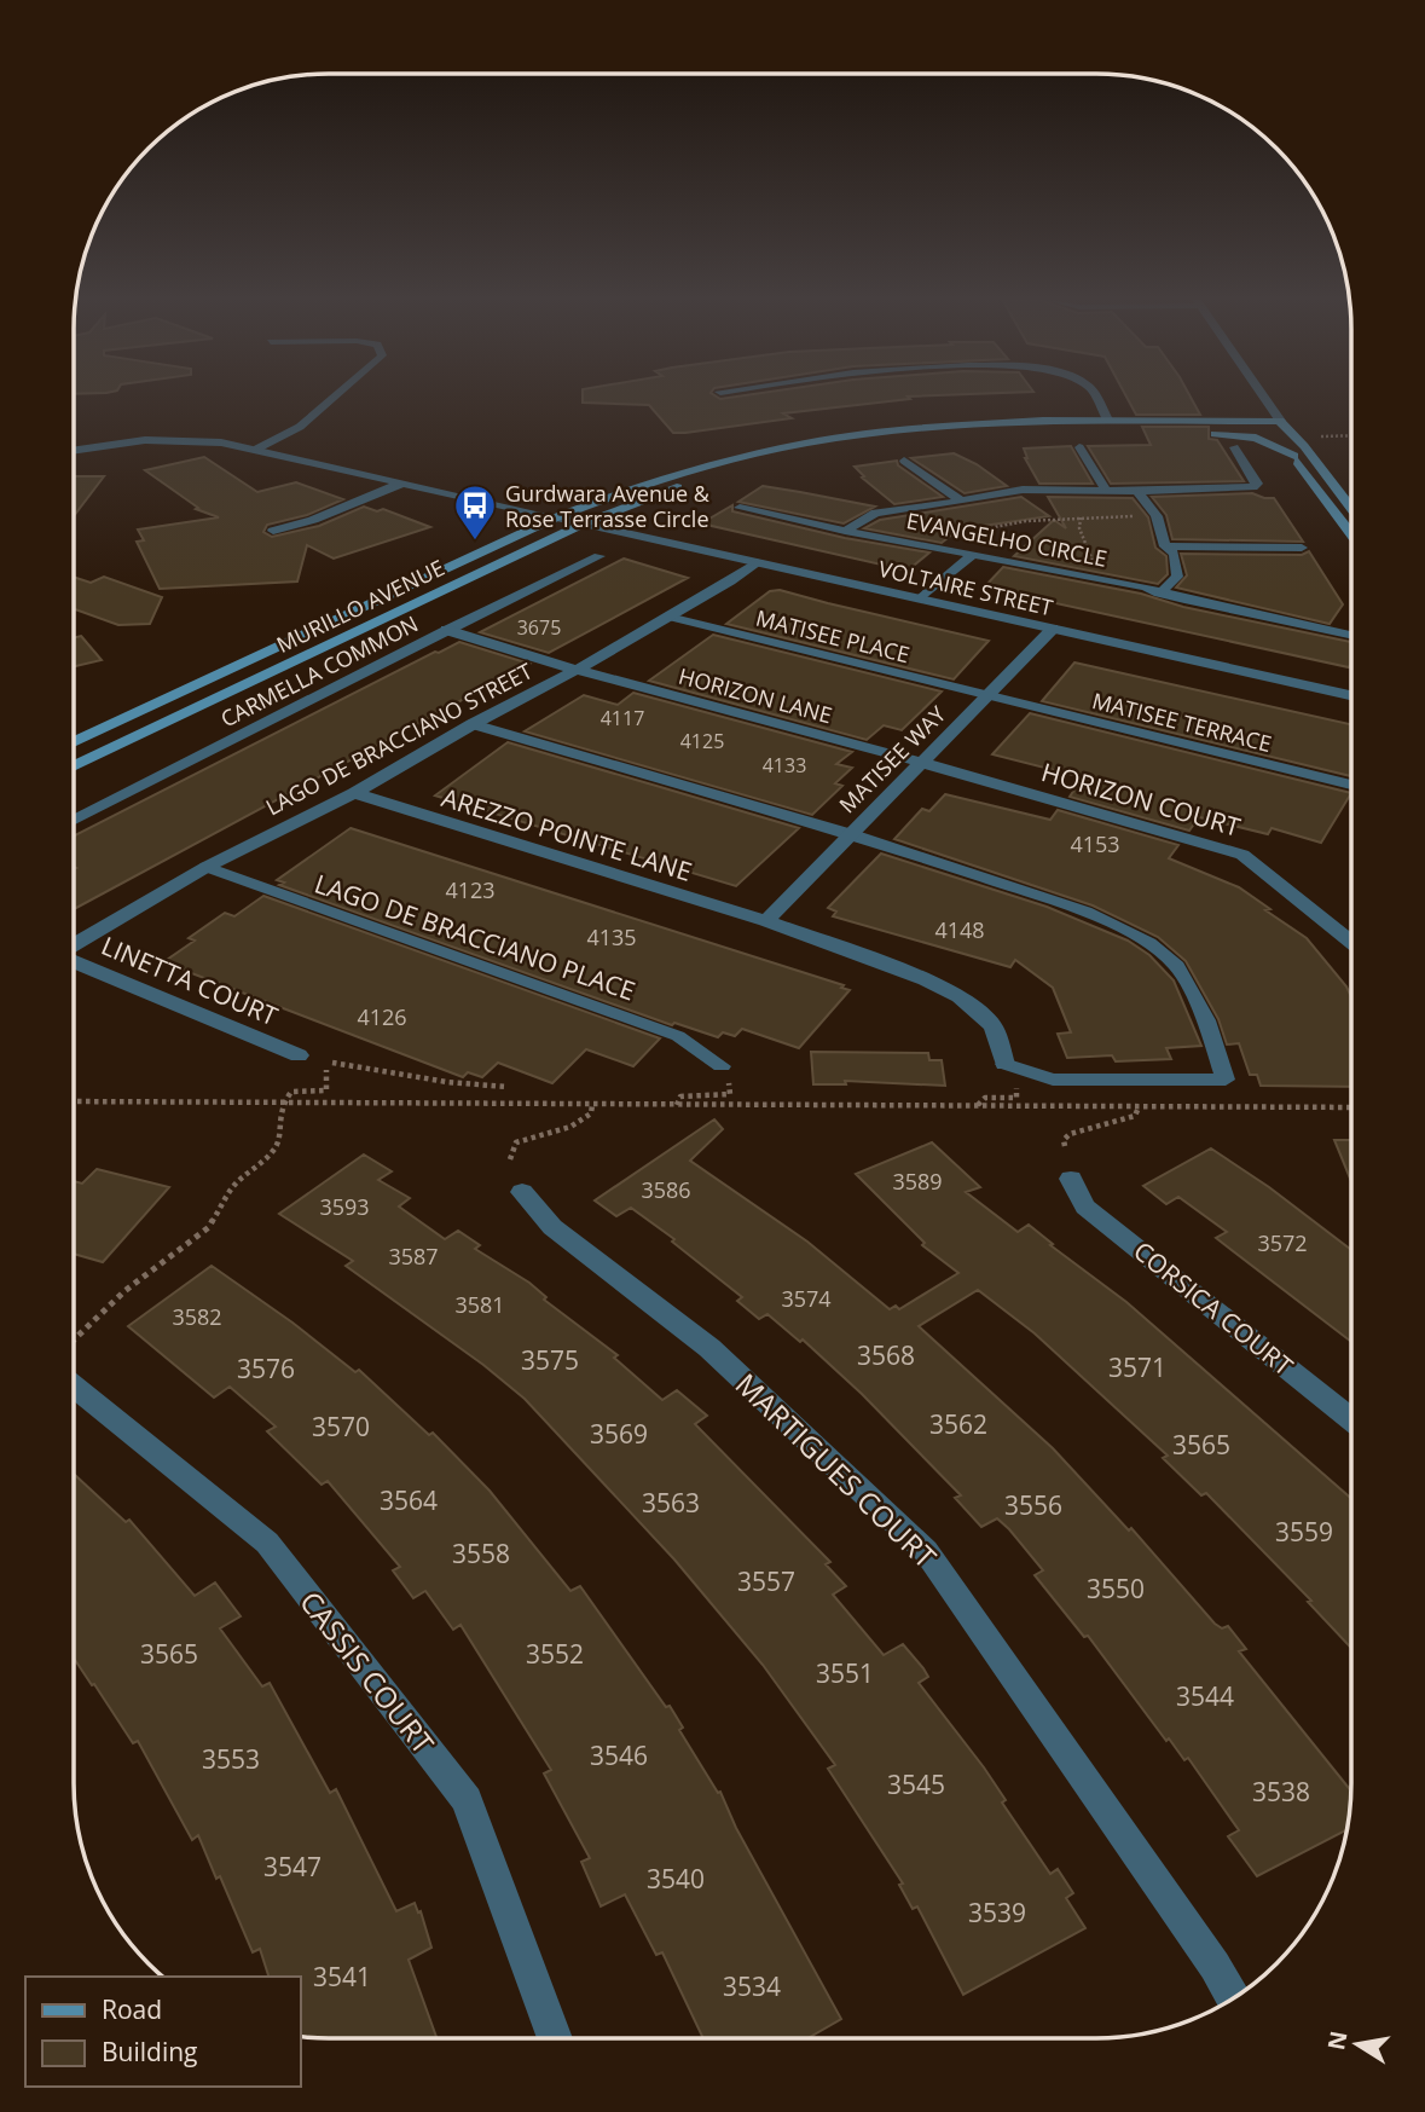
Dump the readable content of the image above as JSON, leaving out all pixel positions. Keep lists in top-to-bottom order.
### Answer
{
  "streets": {
    "main road": ["MURILLO AVENUE"],
    "street": [
      "VOLTAIRE STREET",
      "HORIZON LANE",
      "LAGO DE BRACCIANO STREET",
      "MATISEE WAY",
      "HORIZON COURT",
      "AREZZO POINTE LANE",
      "LINETTA COURT",
      "CORSICA COURT",
      "MARTIGUES COURT",
      "CASSIS COURT"
    ],
    "lane": [
      "EVANGELHO CIRCLE",
      "MATISEE PLACE",
      "CARMELLA COMMON",
      "MATISEE TERRACE",
      "LAGO DE BRACCIANO PLACE"
    ]
  },
  "crossings": [
    ["VOLTAIRE STREET", "MURILLO AVENUE"],
    ["VOLTAIRE STREET", "LAGO DE BRACCIANO STREET"],
    ["VOLTAIRE STREET", "MATISEE WAY"],
    ["MATISEE PLACE", "MATISEE TERRACE"],
    ["MATISEE PLACE", "LAGO DE BRACCIANO STREET"],
    ["MATISEE PLACE", "MATISEE WAY"],
    ["CARMELLA COMMON", "HORIZON LANE"],
    ["HORIZON LANE", "LAGO DE BRACCIANO STREET"],
    ["HORIZON LANE", "MATISEE WAY"],
    ["HORIZON LANE", "HORIZON COURT"],
    ["MATISEE TERRACE", "MATISEE WAY"],
    ["LAGO DE BRACCIANO STREET", "AREZZO POINTE LANE"],
    ["LAGO DE BRACCIANO STREET", "LAGO DE BRACCIANO PLACE"],
    ["MATISEE WAY", "HORIZON COURT"],
    ["MATISEE WAY", "AREZZO POINTE LANE"]
  ],
  "places": {
    "bus stop": ["Gurdwara Avenue & Rose Terrasse Circle"]
  },
  "house_numbers": [
    "3675",
    "4117",
    "4125",
    "4133",
    "4153",
    "4123",
    "4148",
    "4135",
    "4126",
    "3589",
    "3586",
    "3593",
    "3572",
    "3587",
    "3574",
    "3581",
    "3582",
    "3568",
    "3575",
    "3571",
    "3576",
    "3562",
    "3570",
    "3569",
    "3565",
    "3564",
    "3563",
    "3556",
    "3559",
    "3558",
    "3557",
    "3550",
    "3565",
    "3552",
    "3551",
    "3544",
    "3546",
    "3553",
    "3545",
    "3538",
    "3547",
    "3540",
    "3539",
    "3541",
    "3534"
  ],
  "legend": ["Road", "Building"],
  "north": "left"
}
